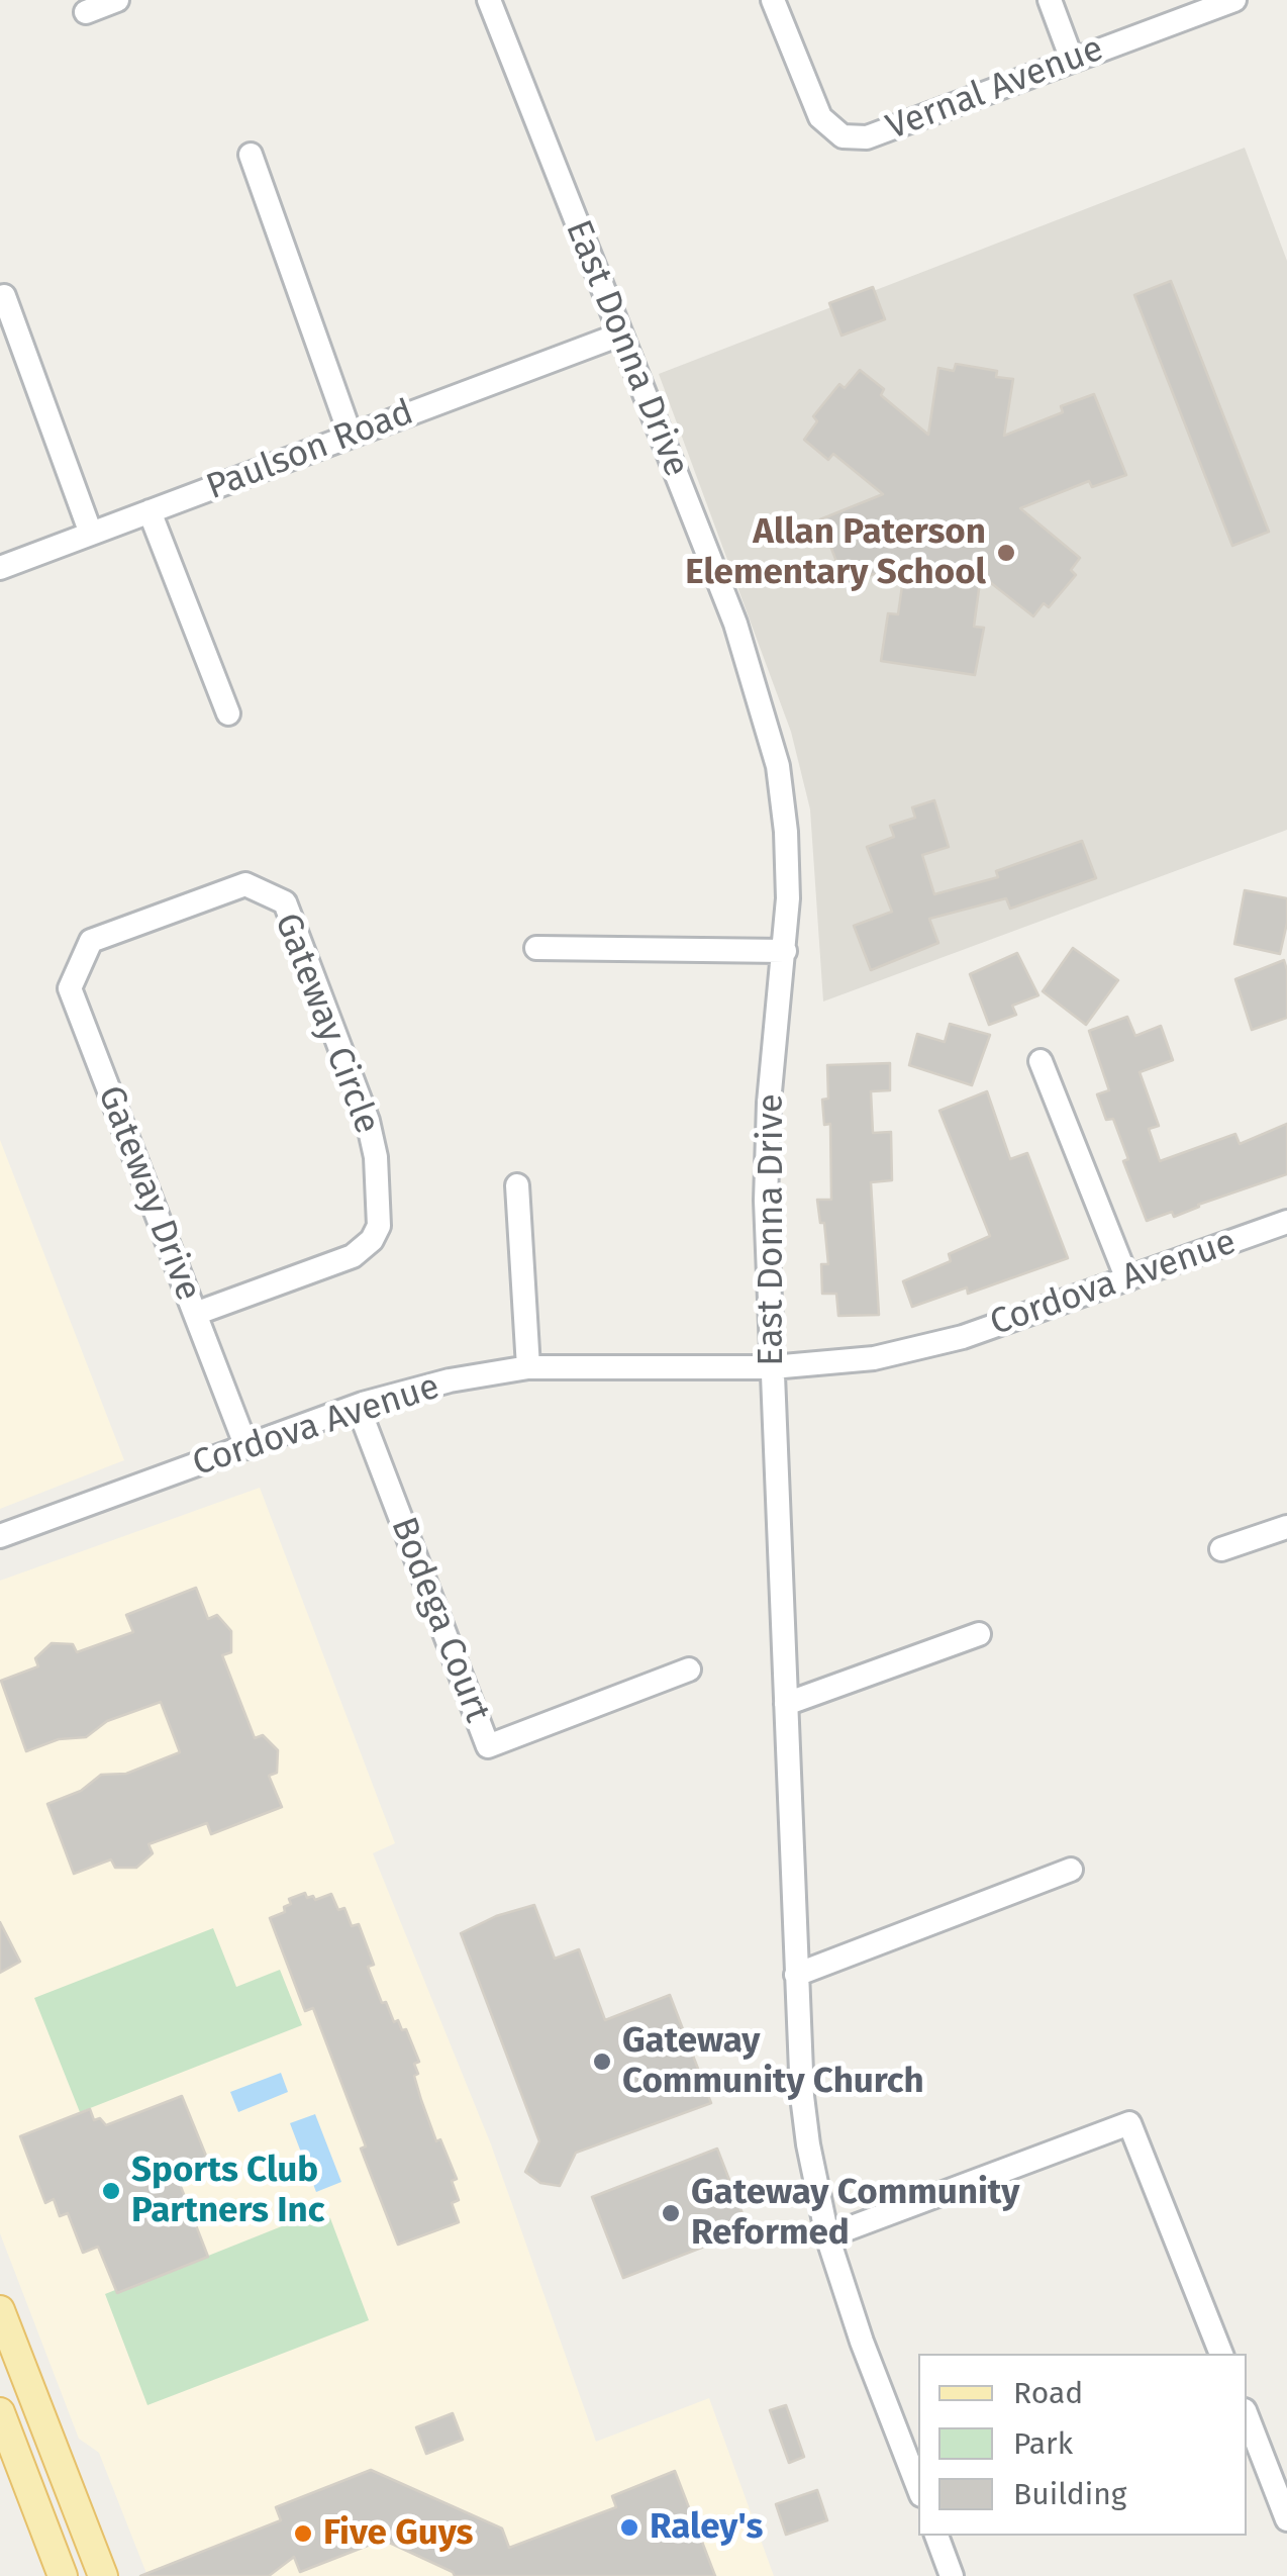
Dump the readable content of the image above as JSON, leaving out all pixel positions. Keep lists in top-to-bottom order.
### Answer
{
  "streets": {
    "street": [
      "Vernal Avenue",
      "East Donna Drive",
      "Paulson Road",
      "Gateway Circle",
      "Gateway Drive",
      "Cordova Avenue",
      "Bodega Court"
    ]
  },
  "crossings": [
    ["East Donna Drive", "Paulson Road"],
    ["East Donna Drive", "Cordova Avenue"],
    ["Gateway Circle", "Gateway Drive"],
    ["Gateway Drive", "Cordova Avenue"],
    ["Cordova Avenue", "Bodega Court"]
  ],
  "places": [
    "Allan Paterson Elementary School",
    "Gateway Community Church",
    "Sports Club Partners Inc",
    "Gateway Community Reformed",
    "Raley's",
    "Five Guys"
  ],
  "legend": ["Road", "Park", "Building"]
}
